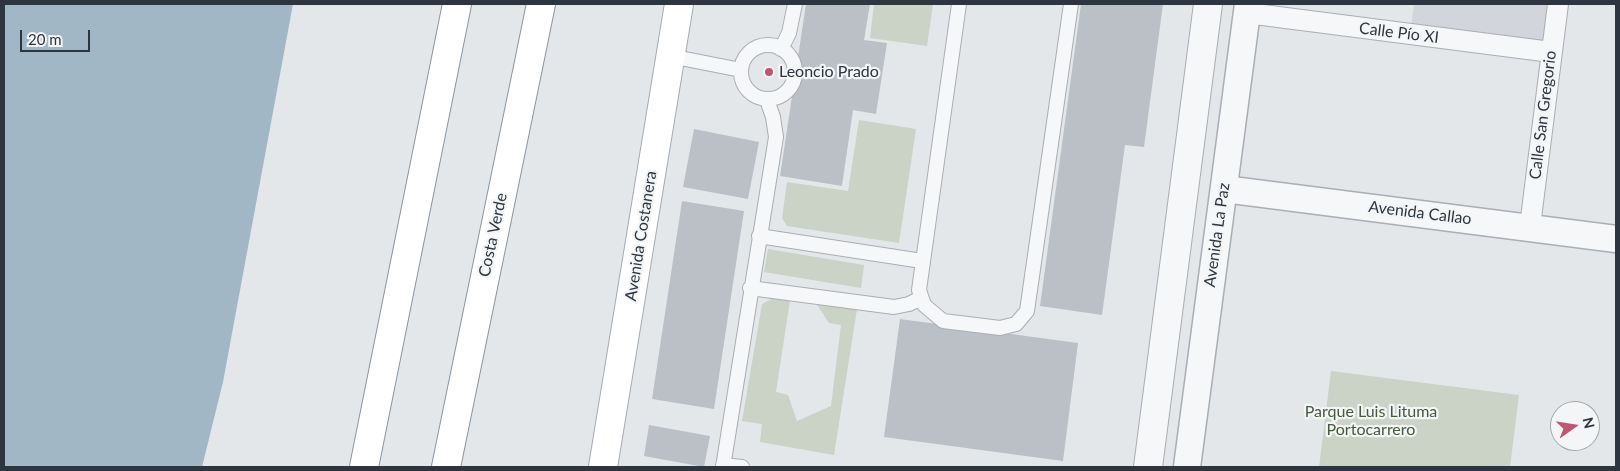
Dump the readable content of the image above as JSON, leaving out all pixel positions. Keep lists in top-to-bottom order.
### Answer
{
  "streets": {
    "main road": ["Costa Verde", "Avenida Costanera"],
    "street": [
      "Calle Pío XI",
      "Calle San Gregorio",
      "Avenida Callao",
      "Avenida La Paz"
    ]
  },
  "crossings": [
    ["Calle Pío XI", "Calle San Gregorio"],
    ["Calle Pío XI", "Avenida La Paz"],
    ["Calle San Gregorio", "Avenida Callao"],
    ["Avenida Callao", "Avenida La Paz"]
  ],
  "parks": ["Parque Luis Lituma Portocarrero"],
  "places": ["Leoncio Prado"],
  "scale_bar": "20 m",
  "north": "right"
}
